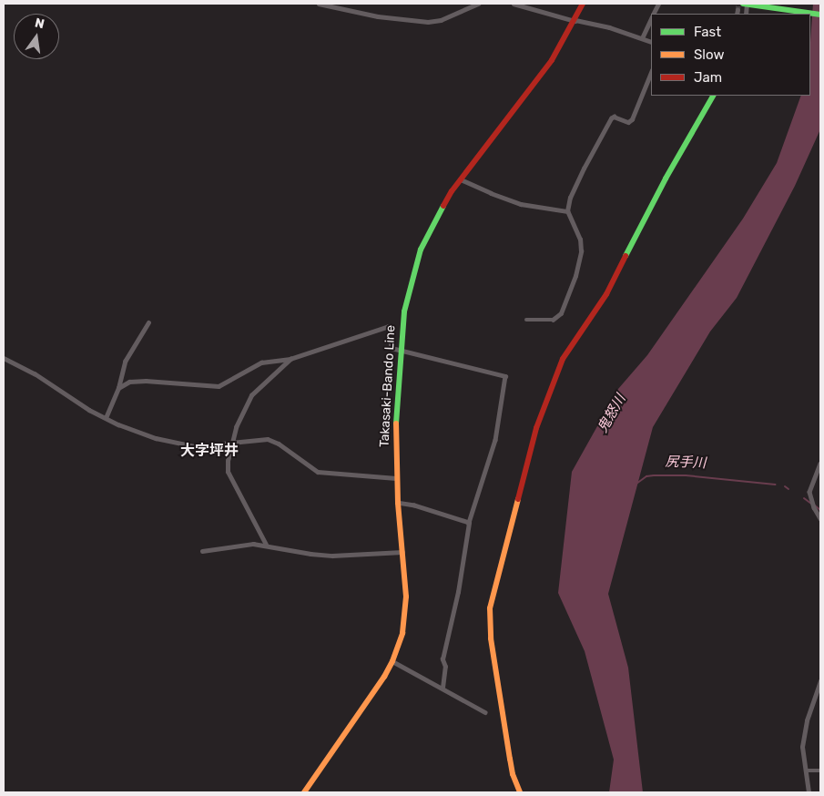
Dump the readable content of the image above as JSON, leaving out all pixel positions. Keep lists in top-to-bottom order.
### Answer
{
  "streets": {
    "main road": ["Takasaki-Bando Line"]
  },
  "districts": ["大字坪井"],
  "water": ["鬼怒川", "尻手川"],
  "legend": ["Fast", "Slow", "Jam"],
  "north": "top"
}
